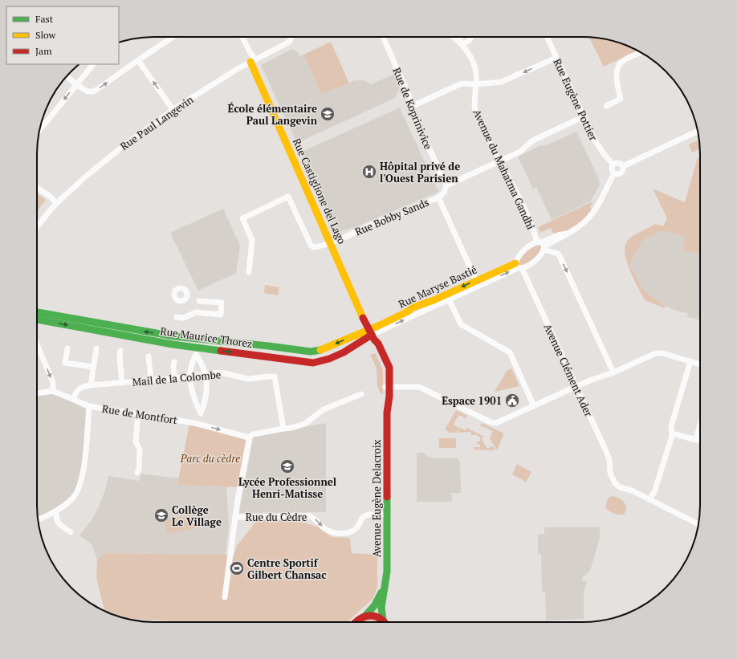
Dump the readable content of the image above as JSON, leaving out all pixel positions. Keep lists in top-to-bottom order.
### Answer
{
  "streets": {
    "main road": [
      "Rue Castiglione del Lago",
      "Rue Maryse Bastié",
      "Rue Maurice Thorez",
      "Avenue Eugène Delacroix"
    ],
    "street": [
      "Rue Eugène Pottier",
      "Rue de Koprinivice",
      "Rue Paul Langevin",
      "Avenue du Mahatma Gandhi",
      "Rue Bobby Sands",
      "Avenue Clément Ader",
      "Mail de la Colombe",
      "Rue de Montfort",
      "Rue du Cèdre"
    ]
  },
  "crossings": [
    ["Rue de Koprinivice", "Rue Bobby Sands"],
    ["Rue Paul Langevin", "Rue Castiglione del Lago"],
    ["Rue Castiglione del Lago", "Rue Bobby Sands"],
    ["Rue Castiglione del Lago", "Rue Maryse Bastié"],
    ["Rue Castiglione del Lago", "Rue Maurice Thorez"],
    ["Rue Castiglione del Lago", "Avenue Eugène Delacroix"],
    ["Rue Maryse Bastié", "Rue Maurice Thorez"],
    ["Rue Maryse Bastié", "Avenue Clément Ader"],
    ["Rue Maryse Bastié", "Avenue Eugène Delacroix"],
    ["Rue Maurice Thorez", "Avenue Eugène Delacroix"],
    ["Mail de la Colombe", "Rue de Montfort"],
    ["Rue de Montfort", "Rue du Cèdre"],
    ["Avenue Eugène Delacroix", "Rue du Cèdre"]
  ],
  "one_way": ["Rue du Cèdre"],
  "parks": ["Parc du cèdre"],
  "places": {
    "school or university": ["École élémentaire Paul Langevin", "Lycée Professionnel Henri-Matisse", "Collège Le Village"],
    "hospital": ["Hôpital privé de l'Ouest Parisien"],
    "public building": ["Espace 1901"],
    "sports": ["Centre Sportif Gilbert Chansac"]
  },
  "legend": ["Fast", "Slow", "Jam"]
}
